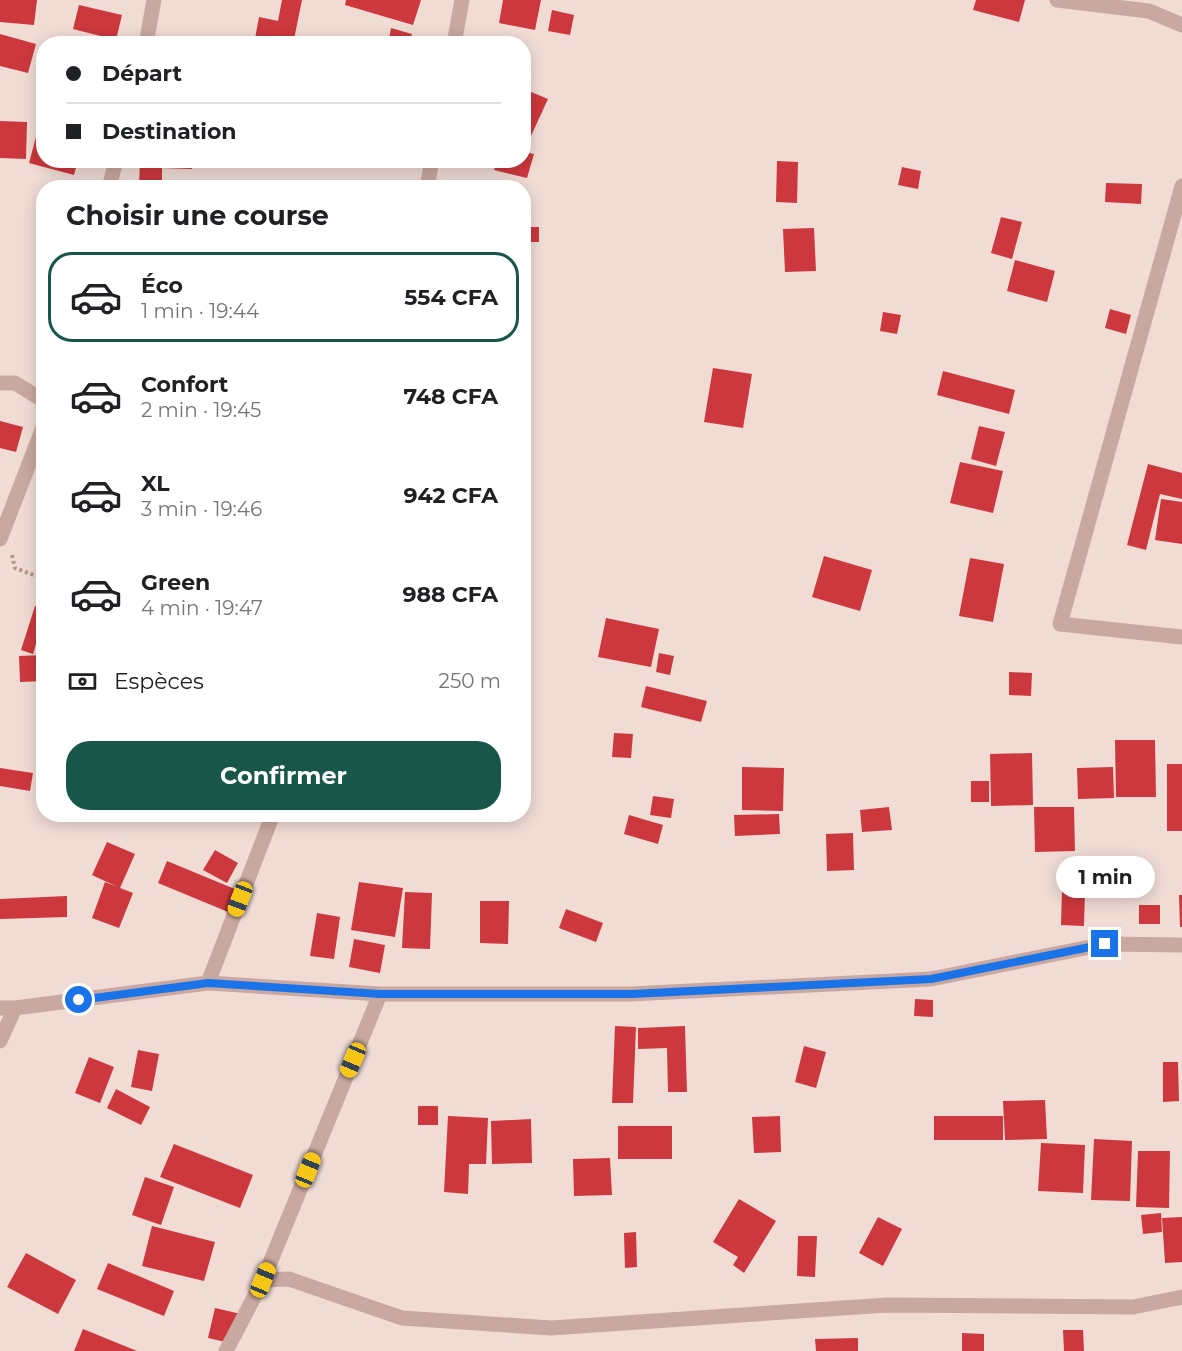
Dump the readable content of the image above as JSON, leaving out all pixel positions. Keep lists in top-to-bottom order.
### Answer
{
  "page": {
    "banner": ["Départ", "Destination"],
    "heading": "Choisir une course",
    "list": [
      {
        "name": "Éco",
        "note": "1 min · 19:44",
        "value": "554 CFA"
      },
      {
        "name": "Confort",
        "note": "2 min · 19:45",
        "value": "748 CFA"
      },
      {
        "name": "XL",
        "note": "3 min · 19:46",
        "value": "942 CFA"
      },
      {
        "name": "Green",
        "note": "4 min · 19:47",
        "value": "988 CFA"
      }
    ],
    "pay": ["Espèces", "250 m"],
    "buttons": "Confirmer",
    "bubble": "1 min"
  }
}
